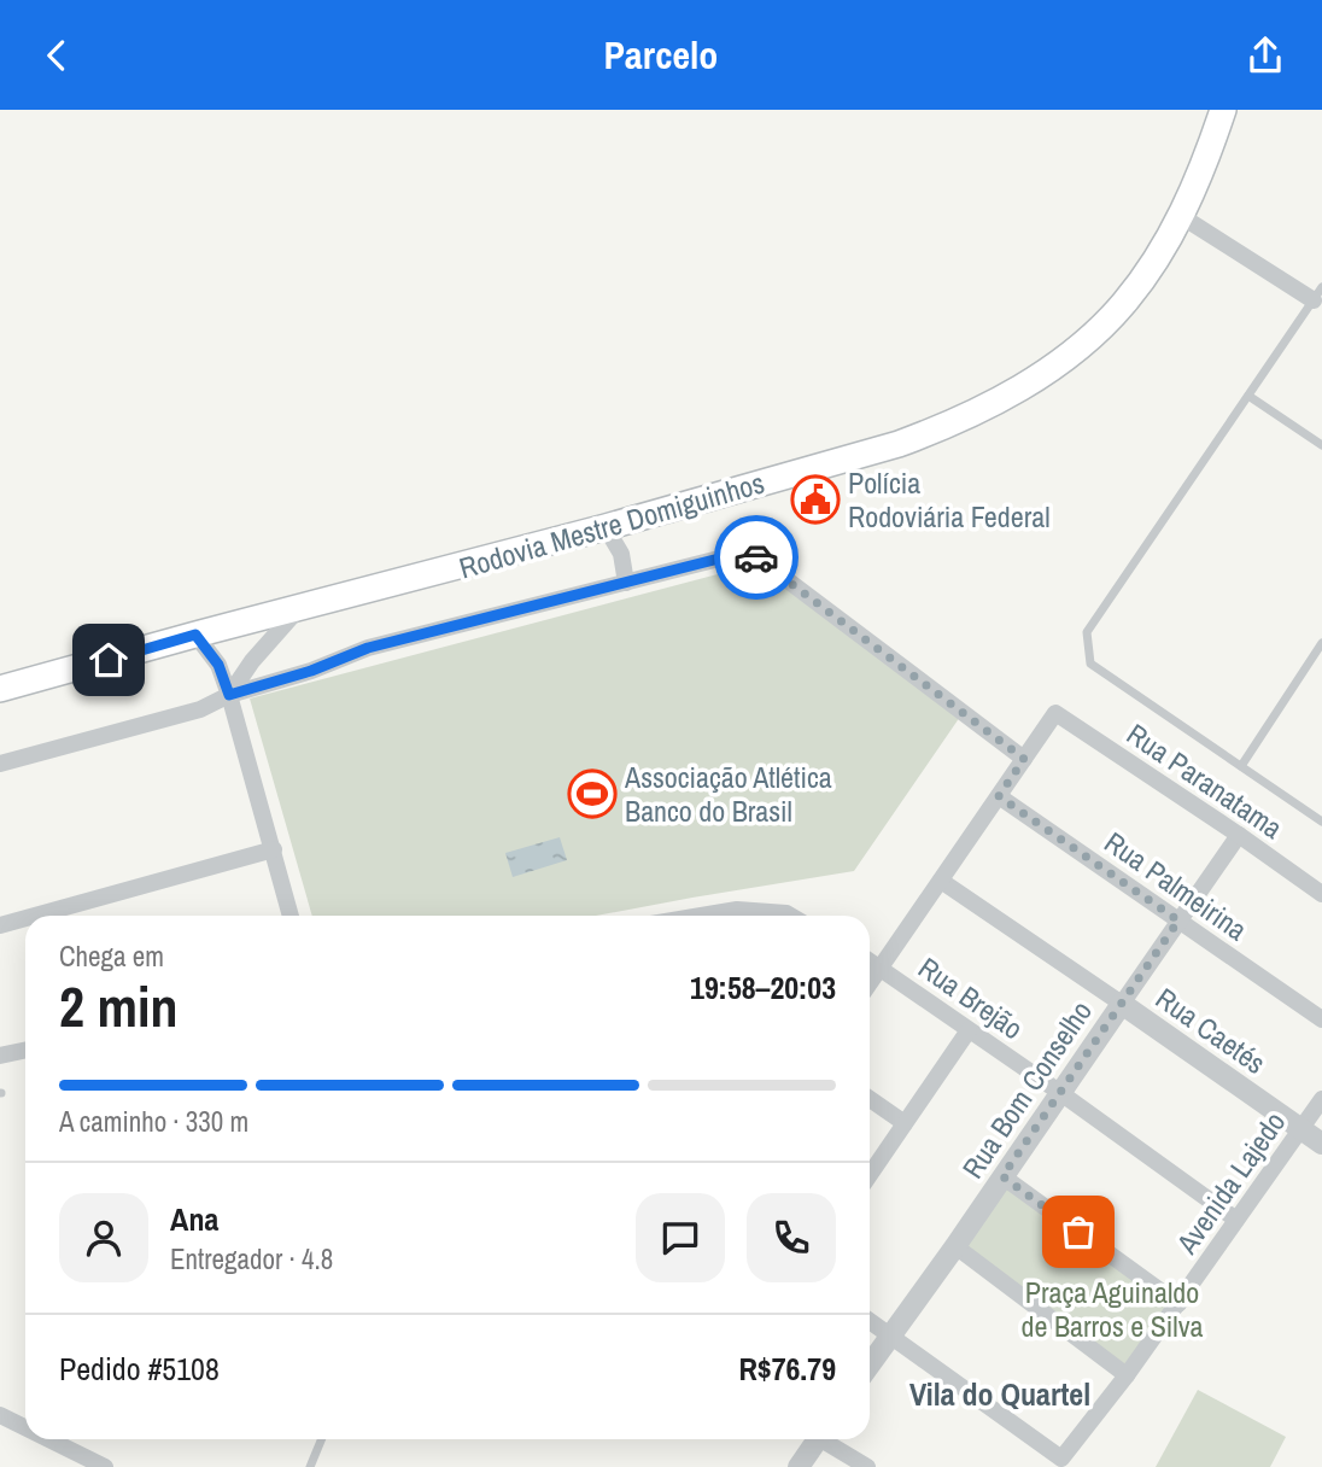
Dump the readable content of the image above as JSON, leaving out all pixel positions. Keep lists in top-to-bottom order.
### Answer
{
  "streets": {
    "main road": ["Rodovia Mestre Domiguinhos"],
    "street": [
      "Rua Paranatama",
      "Rua Palmeirina",
      "Rua Brejão",
      "Rua Caetés",
      "Rua Bom Conselho",
      "Avenida Lajedo"
    ]
  },
  "crossings": [
    ["Rua Paranatama", "Rua Bom Conselho"],
    ["Rua Palmeirina", "Rua Bom Conselho"],
    ["Rua Brejão", "Rua Bom Conselho"],
    ["Rua Brejão", "Avenida Lajedo"],
    ["Rua Caetés", "Rua Bom Conselho"],
    ["Rua Caetés", "Avenida Lajedo"],
    ["Rua Bom Conselho", "Avenida Lajedo"]
  ],
  "districts": ["Vila do Quartel"],
  "parks": ["Praça Aguinaldo de Barros e Silva"],
  "places": {
    "public building": ["Polícia Rodoviária Federal"],
    "sports": ["Associação Atlética Banco do Brasil"]
  },
  "page": {
    "header": "Parcelo",
    "heading": ["2 min", "Chega em", "19:58–20:03"],
    "panel": [
      "Ana",
      "Entregador · 4.8",
      "Pedido #5108",
      "R$76.79"
    ],
    "bar": "A caminho · 330 m"
  }
}
